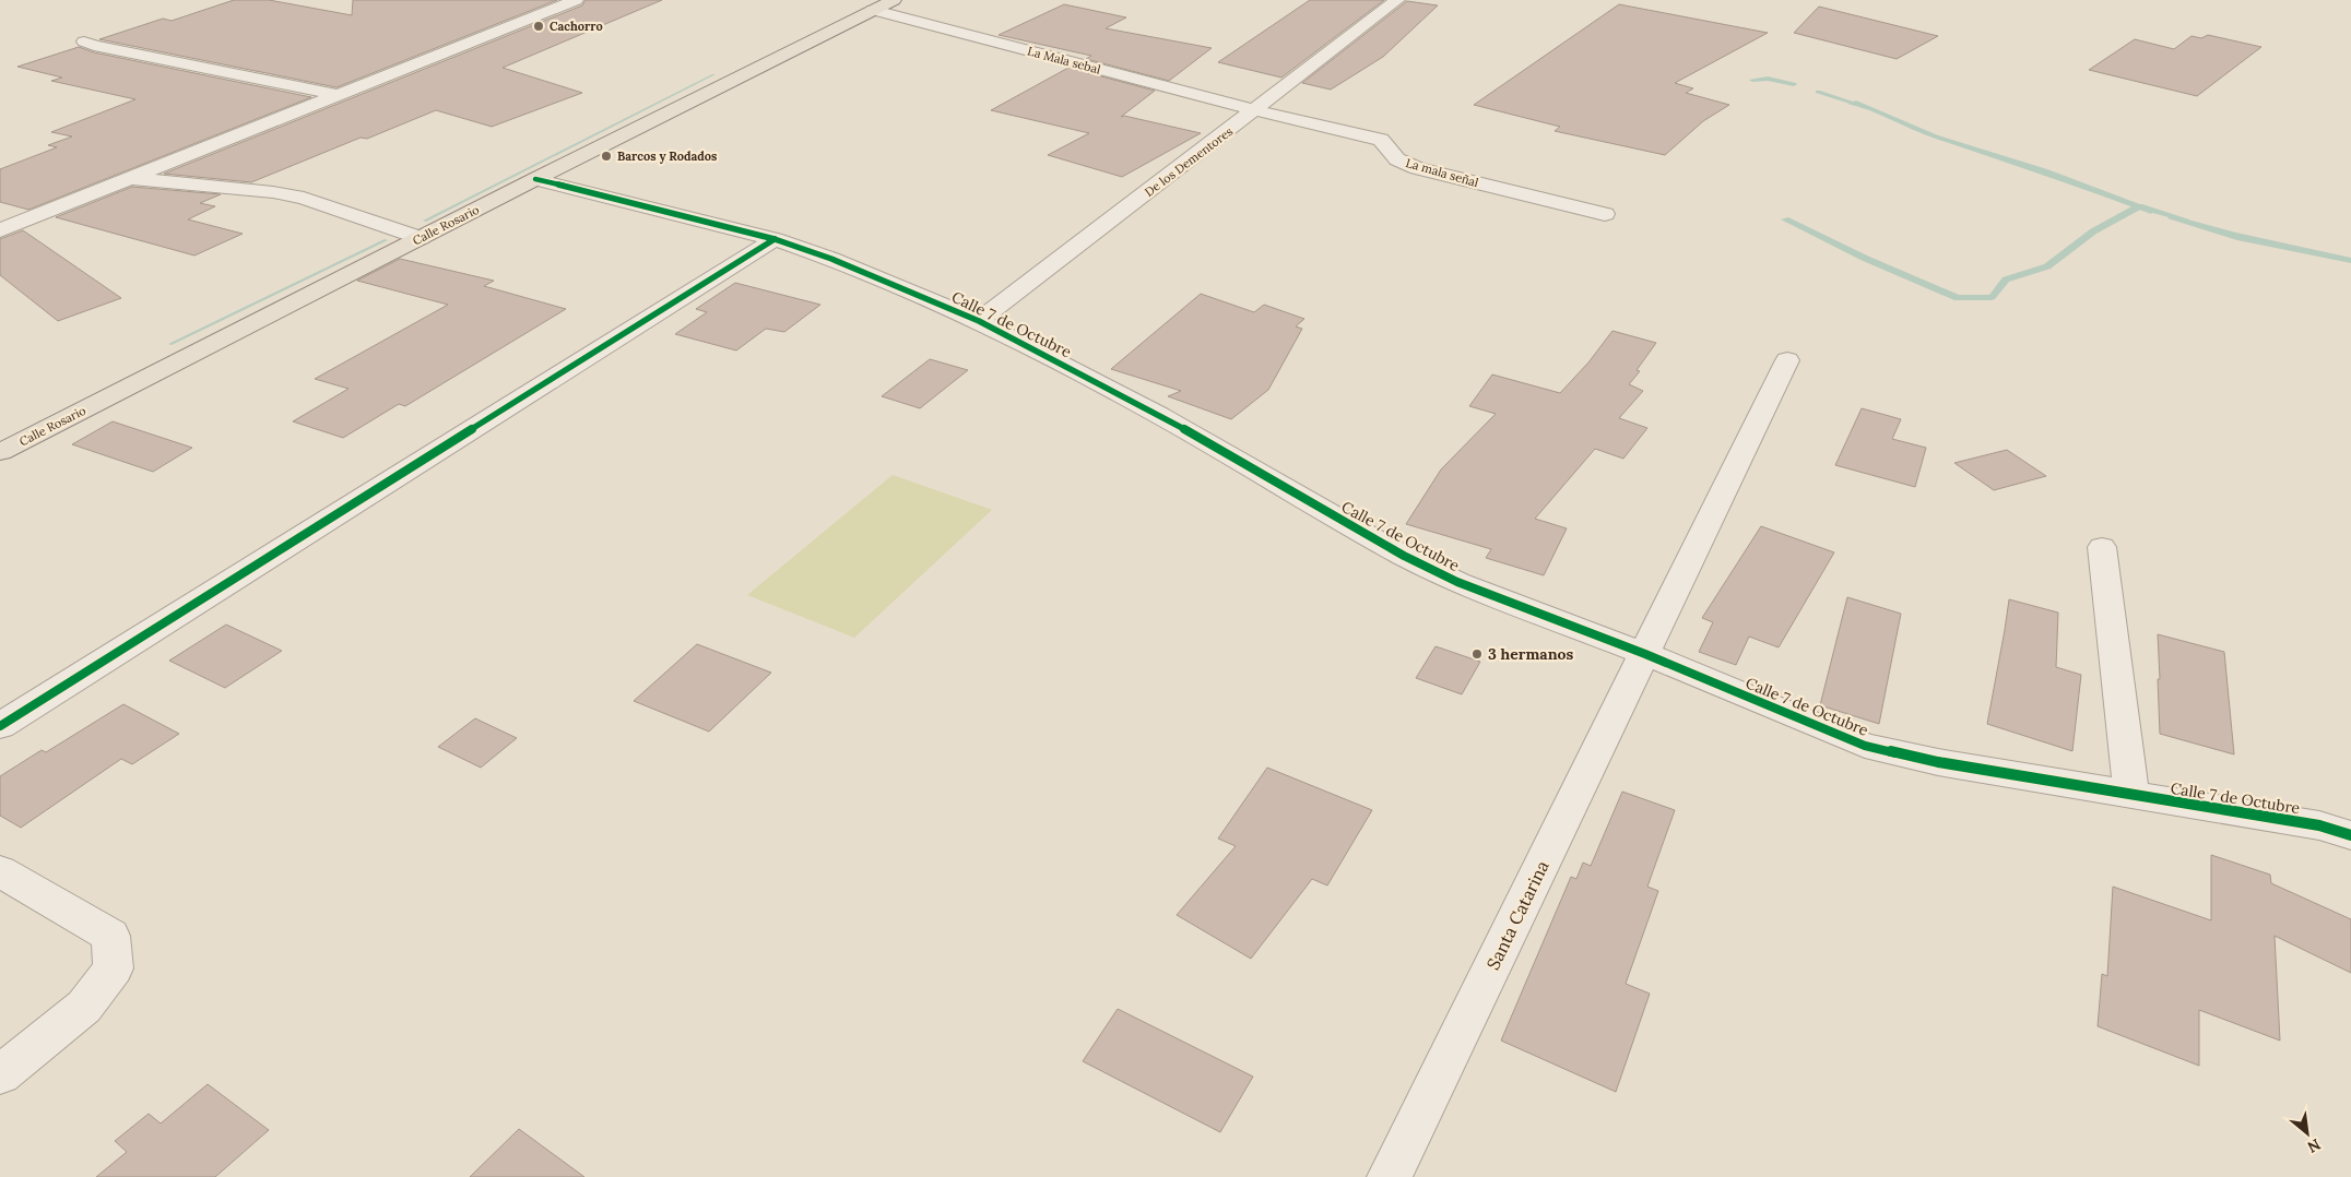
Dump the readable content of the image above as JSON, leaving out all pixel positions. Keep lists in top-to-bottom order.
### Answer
{
  "streets": {
    "main road": ["Calle Rosario"],
    "street": [
      "La Mala sebal",
      "De los Dementores",
      "La mala señal",
      "Calle 7 de Octubre",
      "Santa Catarina"
    ]
  },
  "crossings": [
    ["La Mala sebal", "De los Dementores"],
    ["La Mala sebal", "La mala señal"],
    ["La Mala sebal", "Calle Rosario"],
    ["De los Dementores", "La mala señal"],
    ["De los Dementores", "Calle 7 de Octubre"],
    ["Calle Rosario", "Calle 7 de Octubre"],
    ["Calle 7 de Octubre", "Santa Catarina"]
  ],
  "places": ["Cachorro", "Barcos y Rodados", "3 hermanos"],
  "north": "bottom right"
}
